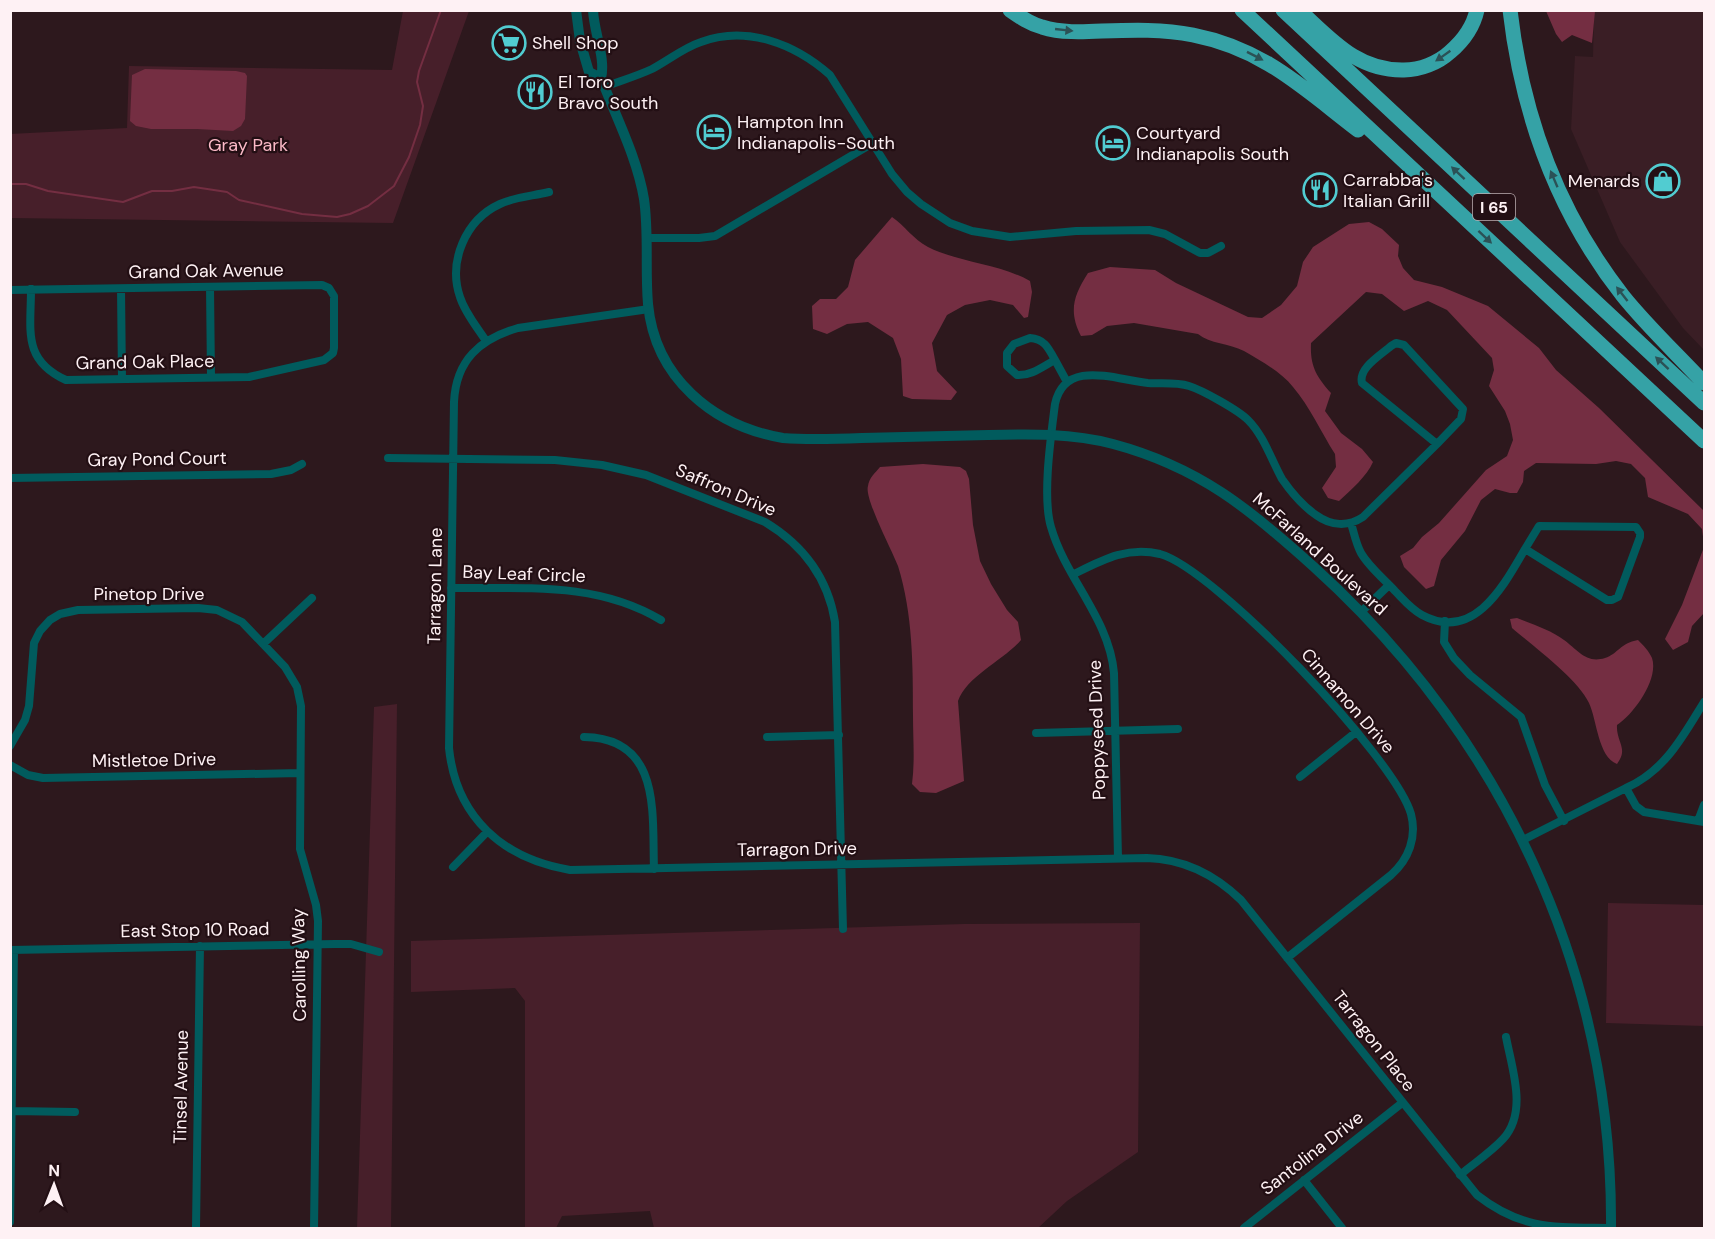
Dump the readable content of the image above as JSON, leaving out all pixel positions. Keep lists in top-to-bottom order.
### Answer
{
  "streets": {
    "highway": ["I 65"],
    "street": [
      "Grand Oak Avenue",
      "Grand Oak Place",
      "Gray Pond Court",
      "Saffron Drive",
      "McFarland Boulevard",
      "Bay Leaf Circle",
      "Tarragon Lane",
      "Pinetop Drive",
      "Cinnamon Drive",
      "Poppyseed Drive",
      "Mistletoe Drive",
      "Tarragon Drive",
      "East Stop 10 Road",
      "Carolling Way",
      "Tarragon Place",
      "Tinsel Avenue",
      "Santolina Drive"
    ]
  },
  "crossings": [
    ["Grand Oak Avenue", "Grand Oak Place"],
    ["Saffron Drive", "Tarragon Lane"],
    ["Saffron Drive", "Tarragon Drive"],
    ["McFarland Boulevard", "Poppyseed Drive"],
    ["McFarland Boulevard", "Tarragon Place"],
    ["Bay Leaf Circle", "Tarragon Lane"],
    ["Tarragon Lane", "Tarragon Drive"],
    ["Pinetop Drive", "Carolling Way"],
    ["Cinnamon Drive", "Poppyseed Drive"],
    ["Cinnamon Drive", "Tarragon Place"],
    ["Poppyseed Drive", "Tarragon Drive"],
    ["Poppyseed Drive", "Tarragon Place"],
    ["Mistletoe Drive", "Carolling Way"],
    ["Tarragon Drive", "Tarragon Place"],
    ["East Stop 10 Road", "Carolling Way"],
    ["East Stop 10 Road", "Tinsel Avenue"],
    ["Tarragon Place", "Santolina Drive"]
  ],
  "parks": ["Gray Park"],
  "places": {
    "supermarket": ["Shell Shop"],
    "restaurant": ["El Toro Bravo South", "Carrabba's Italian Grill"],
    "hotel": ["Hampton Inn Indianapolis-South", "Courtyard Indianapolis South"],
    "shop": ["Menards"]
  },
  "north": "top"
}
